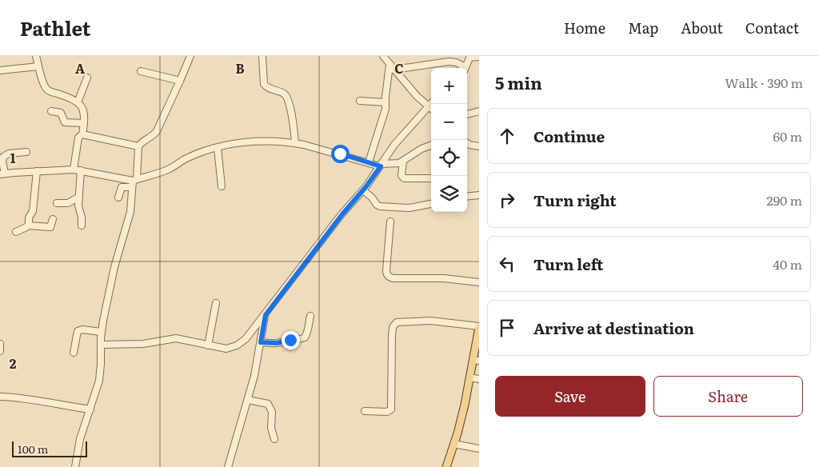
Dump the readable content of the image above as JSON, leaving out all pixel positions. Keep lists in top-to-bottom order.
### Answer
{
  "scale_bar": "100 m",
  "page": {
    "header": "Pathlet",
    "nav": [
      "Home",
      "Map",
      "About",
      "Contact"
    ],
    "heading": ["5 min", "Walk · 390 m"],
    "map_buttons": ["+", "−"],
    "list": [
      ["Continue", "60 m"],
      ["Turn right", "290 m"],
      ["Turn left", "40 m"],
      "Arrive at destination"
    ],
    "buttons": ["Save", "Share"],
    "scale": "100 m"
  },
  "grid": {
    "columns": ["A", "B", "C"],
    "rows": ["1", "2"]
  }
}
